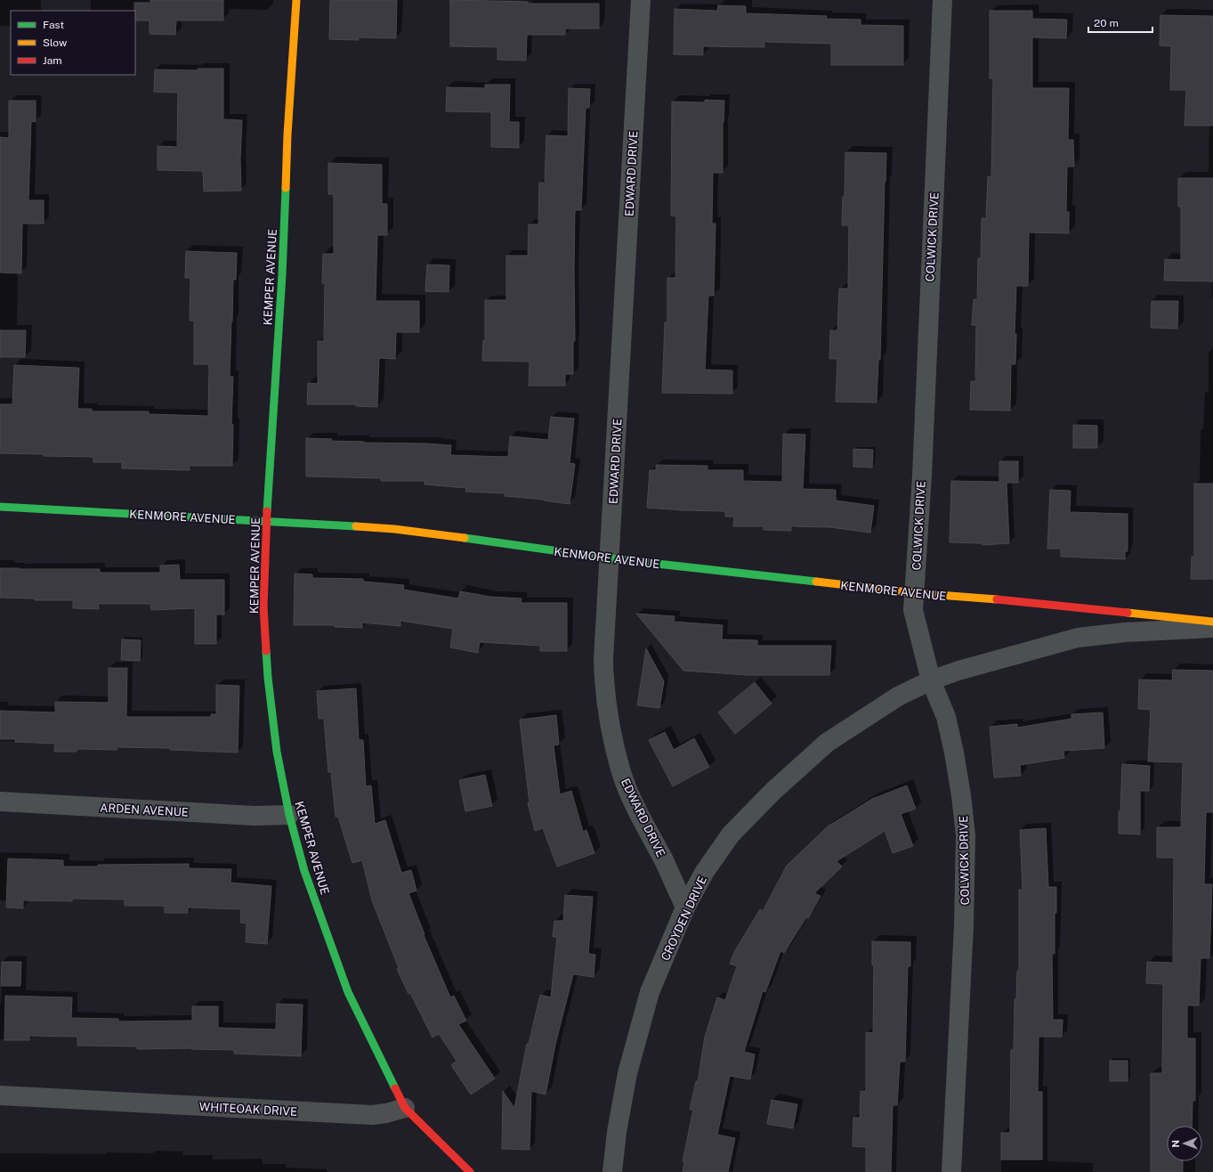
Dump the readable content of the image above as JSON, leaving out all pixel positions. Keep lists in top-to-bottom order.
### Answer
{
  "streets": {
    "street": [
      "EDWARD DRIVE",
      "COLWICK DRIVE",
      "KEMPER AVENUE",
      "KENMORE AVENUE",
      "ARDEN AVENUE",
      "CROYDEN DRIVE",
      "WHITEOAK DRIVE"
    ]
  },
  "crossings": [
    ["EDWARD DRIVE", "KENMORE AVENUE"],
    ["EDWARD DRIVE", "CROYDEN DRIVE"],
    ["COLWICK DRIVE", "KENMORE AVENUE"],
    ["COLWICK DRIVE", "CROYDEN DRIVE"],
    ["KEMPER AVENUE", "KENMORE AVENUE"],
    ["KEMPER AVENUE", "ARDEN AVENUE"],
    ["KEMPER AVENUE", "WHITEOAK DRIVE"]
  ],
  "legend": ["Fast", "Slow", "Jam"],
  "scale_bar": "20 m",
  "north": "left"
}
